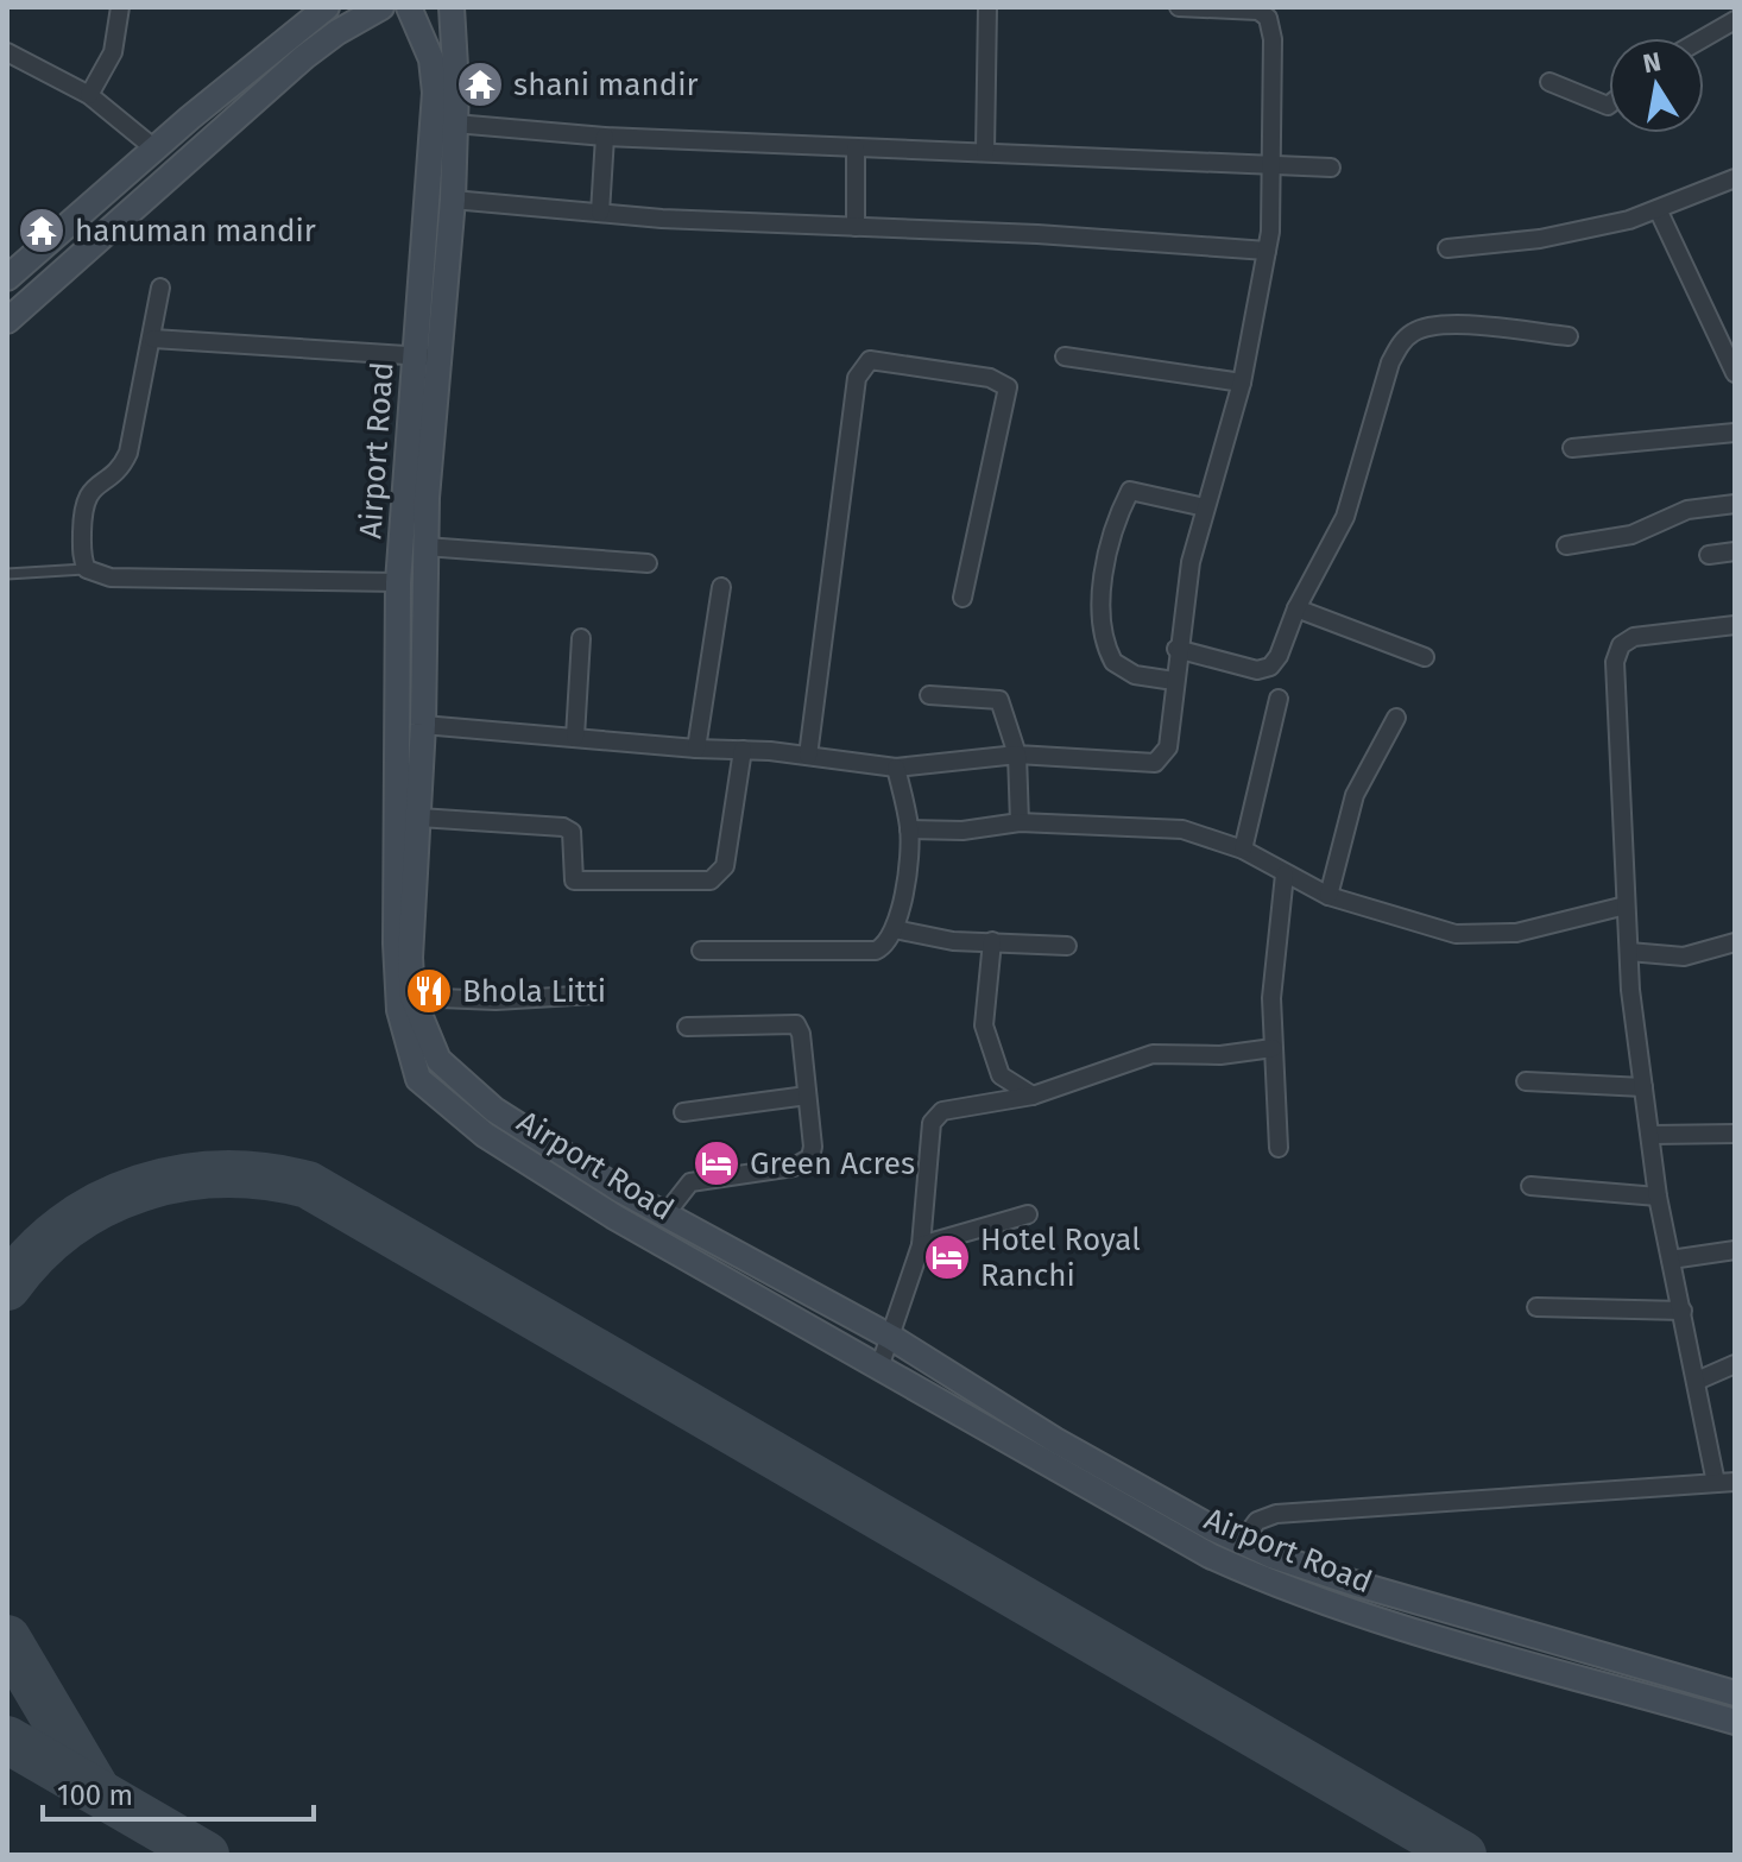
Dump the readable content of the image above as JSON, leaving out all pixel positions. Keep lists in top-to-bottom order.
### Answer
{
  "streets": {
    "street": ["Airport Road"]
  },
  "places": {
    "temple": ["shani mandir", "hanuman mandir"],
    "restaurant": ["Bhola Litti"],
    "hotel": ["Green Acres", "Hotel Royal Ranchi"]
  },
  "scale_bar": "100 m",
  "north": "top"
}
